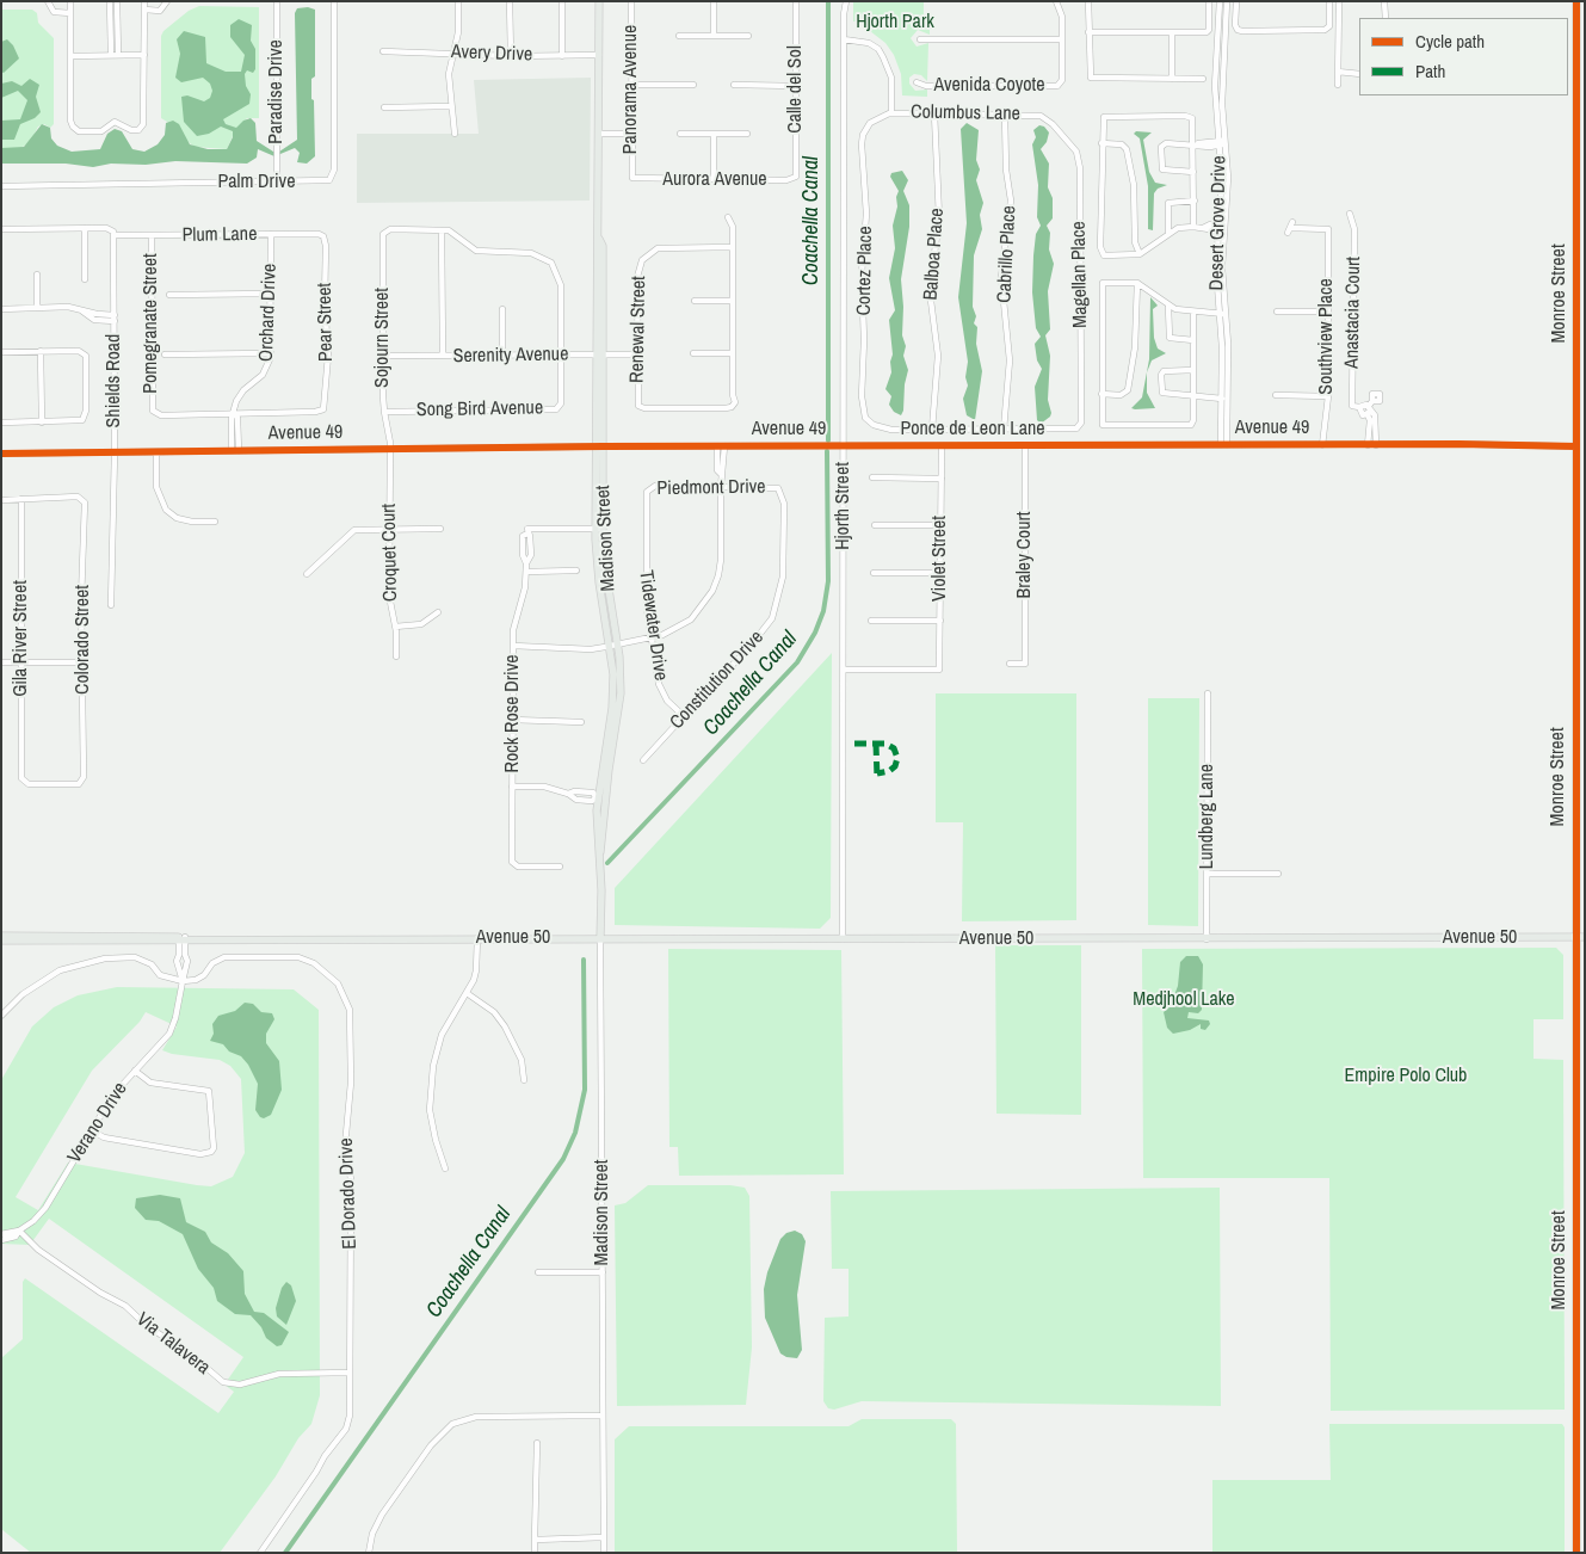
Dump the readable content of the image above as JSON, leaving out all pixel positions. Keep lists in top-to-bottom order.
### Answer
{
  "streets": {
    "main road": ["Monroe Street", "Madison Street", "Avenue 50"],
    "street": [
      "Avery Drive",
      "Avenida Coyote",
      "Panorama Avenue",
      "Calle del Sol",
      "Paradise Drive",
      "Columbus Lane",
      "Aurora Avenue",
      "Palm Drive",
      "Desert Grove Drive",
      "Plum Lane",
      "Balboa Place",
      "Cabrillo Place",
      "Cortez Place",
      "Magellan Place",
      "Orchard Drive",
      "Anastacia Court",
      "Pear Street",
      "Pomegranate Street",
      "Renewal Street",
      "Southview Place",
      "Sojourn Street",
      "Serenity Avenue",
      "Shields Road",
      "Song Bird Avenue",
      "Avenue 49",
      "Ponce de Leon Lane",
      "Piedmont Drive",
      "Hjorth Street",
      "Croquet Court",
      "Braley Court",
      "Violet Street",
      "Tidewater Drive",
      "Gila River Street",
      "Colorado Street",
      "Constitution Drive",
      "Rock Rose Drive",
      "Lundberg Lane",
      "Verano Drive",
      "El Dorado Drive",
      "Via Talavera"
    ]
  },
  "crossings": [
    ["Avery Drive", "Madison Street"],
    ["Panorama Avenue", "Aurora Avenue"],
    ["Calle del Sol", "Aurora Avenue"],
    ["Paradise Drive", "Palm Drive"],
    ["Columbus Lane", "Balboa Place"],
    ["Columbus Lane", "Cabrillo Place"],
    ["Columbus Lane", "Cortez Place"],
    ["Columbus Lane", "Magellan Place"],
    ["Desert Grove Drive", "Avenue 49"],
    ["Plum Lane", "Orchard Drive"],
    ["Plum Lane", "Pear Street"],
    ["Plum Lane", "Pomegranate Street"],
    ["Plum Lane", "Shields Road"],
    ["Balboa Place", "Ponce de Leon Lane"],
    ["Cabrillo Place", "Ponce de Leon Lane"],
    ["Cortez Place", "Ponce de Leon Lane"],
    ["Magellan Place", "Ponce de Leon Lane"],
    ["Monroe Street", "Avenue 49"],
    ["Monroe Street", "Avenue 50"],
    ["Orchard Drive", "Pear Street"],
    ["Orchard Drive", "Pomegranate Street"],
    ["Orchard Drive", "Avenue 49"],
    ["Pear Street", "Pomegranate Street"],
    ["Renewal Street", "Serenity Avenue"],
    ["Southview Place", "Avenue 49"],
    ["Sojourn Street", "Serenity Avenue"],
    ["Sojourn Street", "Song Bird Avenue"],
    ["Sojourn Street", "Avenue 49"],
    ["Sojourn Street", "Croquet Court"],
    ["Serenity Avenue", "Song Bird Avenue"],
    ["Serenity Avenue", "Madison Street"],
    ["Shields Road", "Avenue 49"],
    ["Avenue 49", "Hjorth Street"],
    ["Avenue 49", "Madison Street"],
    ["Avenue 49", "Croquet Court"],
    ["Avenue 49", "Braley Court"],
    ["Avenue 49", "Violet Street"],
    ["Piedmont Drive", "Tidewater Drive"],
    ["Piedmont Drive", "Constitution Drive"],
    ["Hjorth Street", "Violet Street"],
    ["Hjorth Street", "Avenue 50"],
    ["Madison Street", "Rock Rose Drive"],
    ["Madison Street", "Avenue 50"],
    ["Tidewater Drive", "Constitution Drive"],
    ["Gila River Street", "Colorado Street"],
    ["Lundberg Lane", "Avenue 50"],
    ["Avenue 50", "Verano Drive"],
    ["Verano Drive", "El Dorado Drive"],
    ["Verano Drive", "Via Talavera"],
    ["El Dorado Drive", "Via Talavera"]
  ],
  "water": ["Coachella Canal"],
  "parks": ["Hjorth Park", "Medjhool Lake", "Empire Polo Club"],
  "legend": ["Cycle path", "Path"]
}
